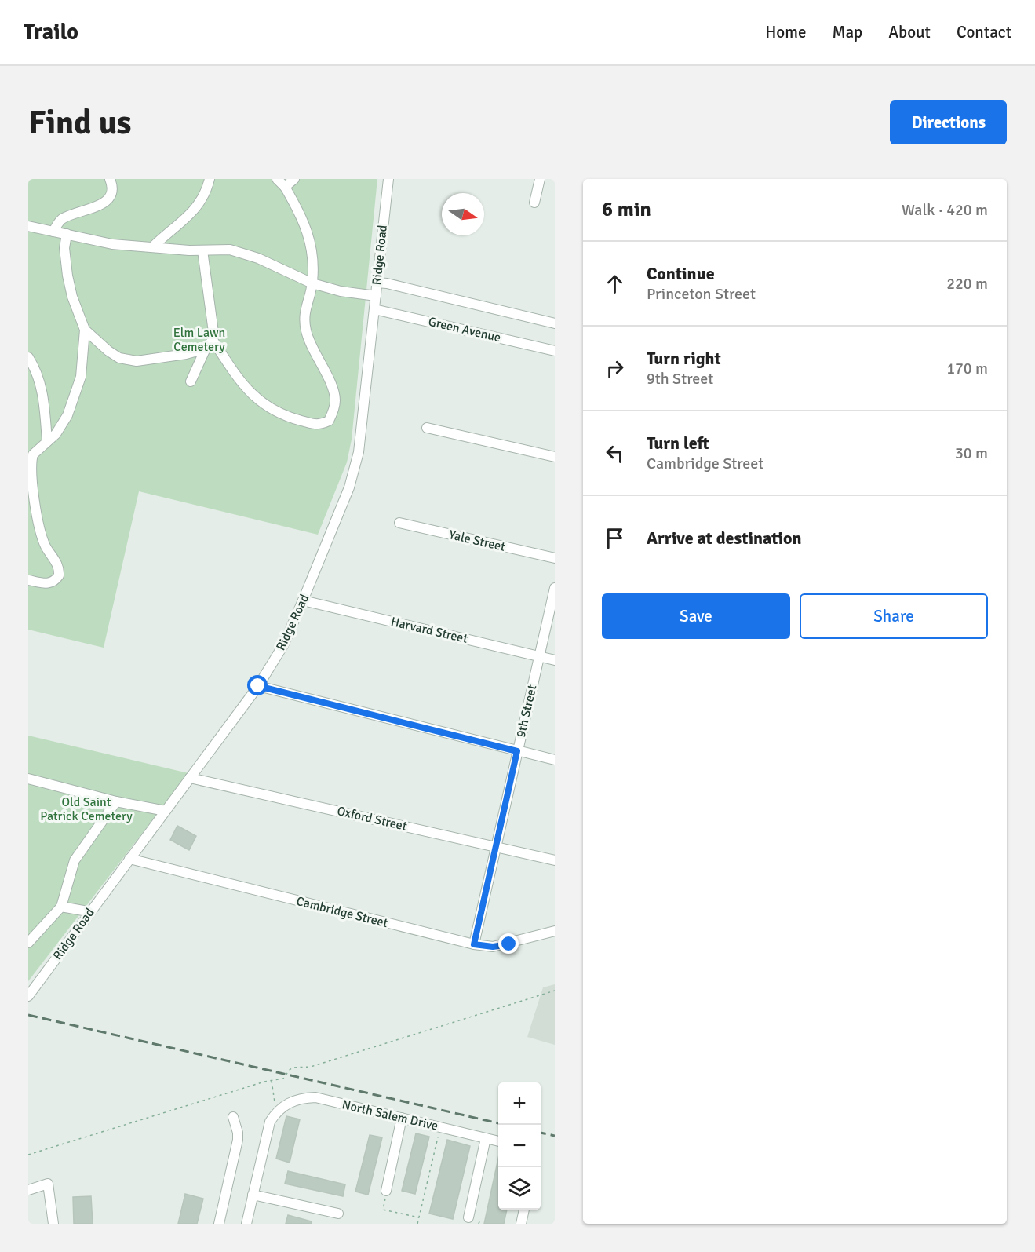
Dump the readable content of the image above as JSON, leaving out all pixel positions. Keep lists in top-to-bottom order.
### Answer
{
  "streets": {
    "street": [
      "Ridge Road",
      "Green Avenue",
      "Yale Street",
      "Harvard Street",
      "9th Street",
      "Oxford Street",
      "Cambridge Street",
      "North Salem Drive"
    ]
  },
  "crossings": [
    ["Ridge Road", "Green Avenue"],
    ["Ridge Road", "Harvard Street"],
    ["Ridge Road", "Oxford Street"],
    ["Ridge Road", "Cambridge Street"],
    ["Harvard Street", "9th Street"],
    ["9th Street", "Oxford Street"],
    ["9th Street", "Cambridge Street"]
  ],
  "parks": ["Elm Lawn Cemetery", "Old Saint Patrick Cemetery"],
  "north": "right",
  "page": {
    "header": "Trailo",
    "nav": [
      "Home",
      "Map",
      "About",
      "Contact"
    ],
    "buttons": [
      "Directions",
      ["Save", "Share"]
    ],
    "title": "Find us",
    "heading": ["6 min", "Walk · 420 m"],
    "list": [
      ["Continue", "Princeton Street", "220 m"],
      ["Turn right", "9th Street", "170 m"],
      ["Turn left", "Cambridge Street", "30 m"],
      "Arrive at destination"
    ],
    "map_buttons": ["+", "−"]
  }
}
